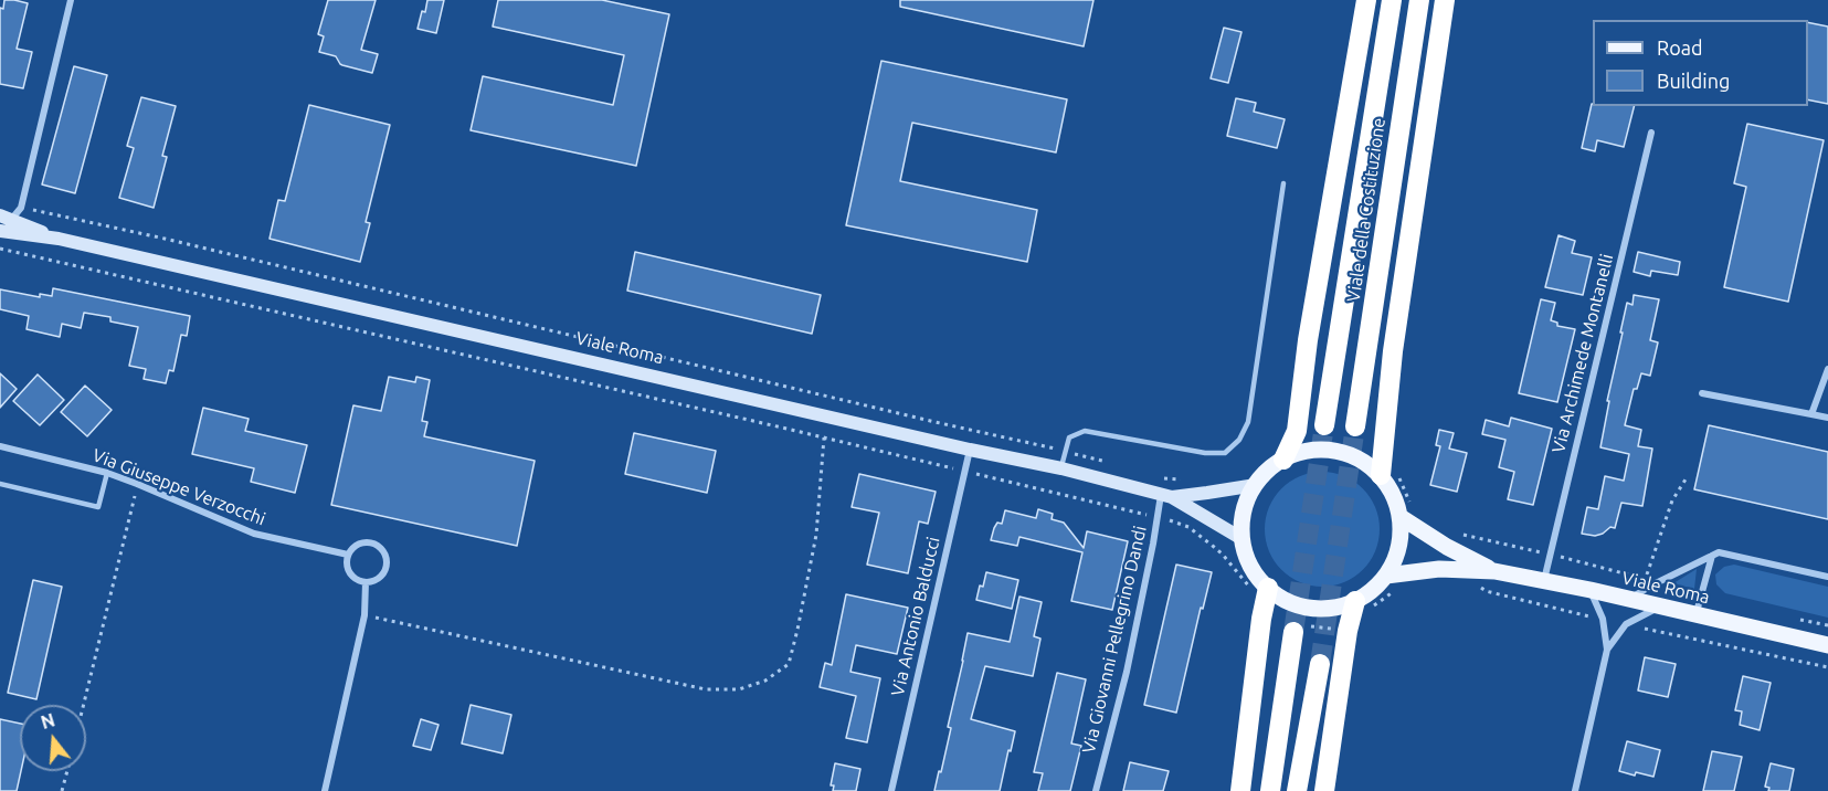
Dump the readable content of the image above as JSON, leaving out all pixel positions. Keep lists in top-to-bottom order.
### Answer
{
  "streets": {
    "highway": ["Viale della Costituzione"],
    "main road": ["Viale Roma"],
    "street": [
      "Via Archimede Montanelli",
      "Via Giuseppe Verzocchi",
      "Via Antonio Balducci",
      "Via Giovanni Pellegrino Dandi"
    ]
  },
  "crossings": [
    ["Viale Roma", "Via Archimede Montanelli"],
    ["Viale Roma", "Via Antonio Balducci"],
    ["Viale Roma", "Via Giovanni Pellegrino Dandi"]
  ],
  "legend": ["Road", "Building"],
  "north": "top"
}
